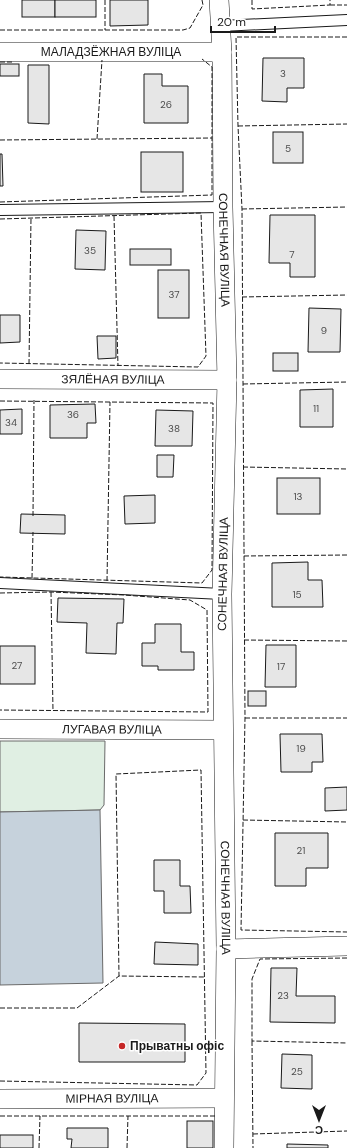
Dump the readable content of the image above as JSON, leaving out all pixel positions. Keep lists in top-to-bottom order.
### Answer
{
  "streets": {
    "street": [
      "МАЛАДЗЁЖНАЯ ВУЛІЦА",
      "СОНЕЧНАЯ ВУЛІЦА",
      "ЗЯЛЁНАЯ ВУЛІЦА",
      "ЛУГАВАЯ ВУЛІЦА",
      "МІРНАЯ ВУЛІЦА"
    ]
  },
  "crossings": [
    ["МАЛАДЗЁЖНАЯ ВУЛІЦА", "СОНЕЧНАЯ ВУЛІЦА"],
    ["СОНЕЧНАЯ ВУЛІЦА", "ЗЯЛЁНАЯ ВУЛІЦА"],
    ["СОНЕЧНАЯ ВУЛІЦА", "ЛУГАВАЯ ВУЛІЦА"],
    ["СОНЕЧНАЯ ВУЛІЦА", "МІРНАЯ ВУЛІЦА"]
  ],
  "places": ["Прыватны офіс"],
  "house_numbers": [
    "3",
    "26",
    "5",
    "35",
    "7",
    "37",
    "9",
    "11",
    "36",
    "34",
    "38",
    "13",
    "15",
    "27",
    "17",
    "19",
    "21",
    "23",
    "25"
  ],
  "scale_bar": "20 m",
  "north": "bottom"
}
